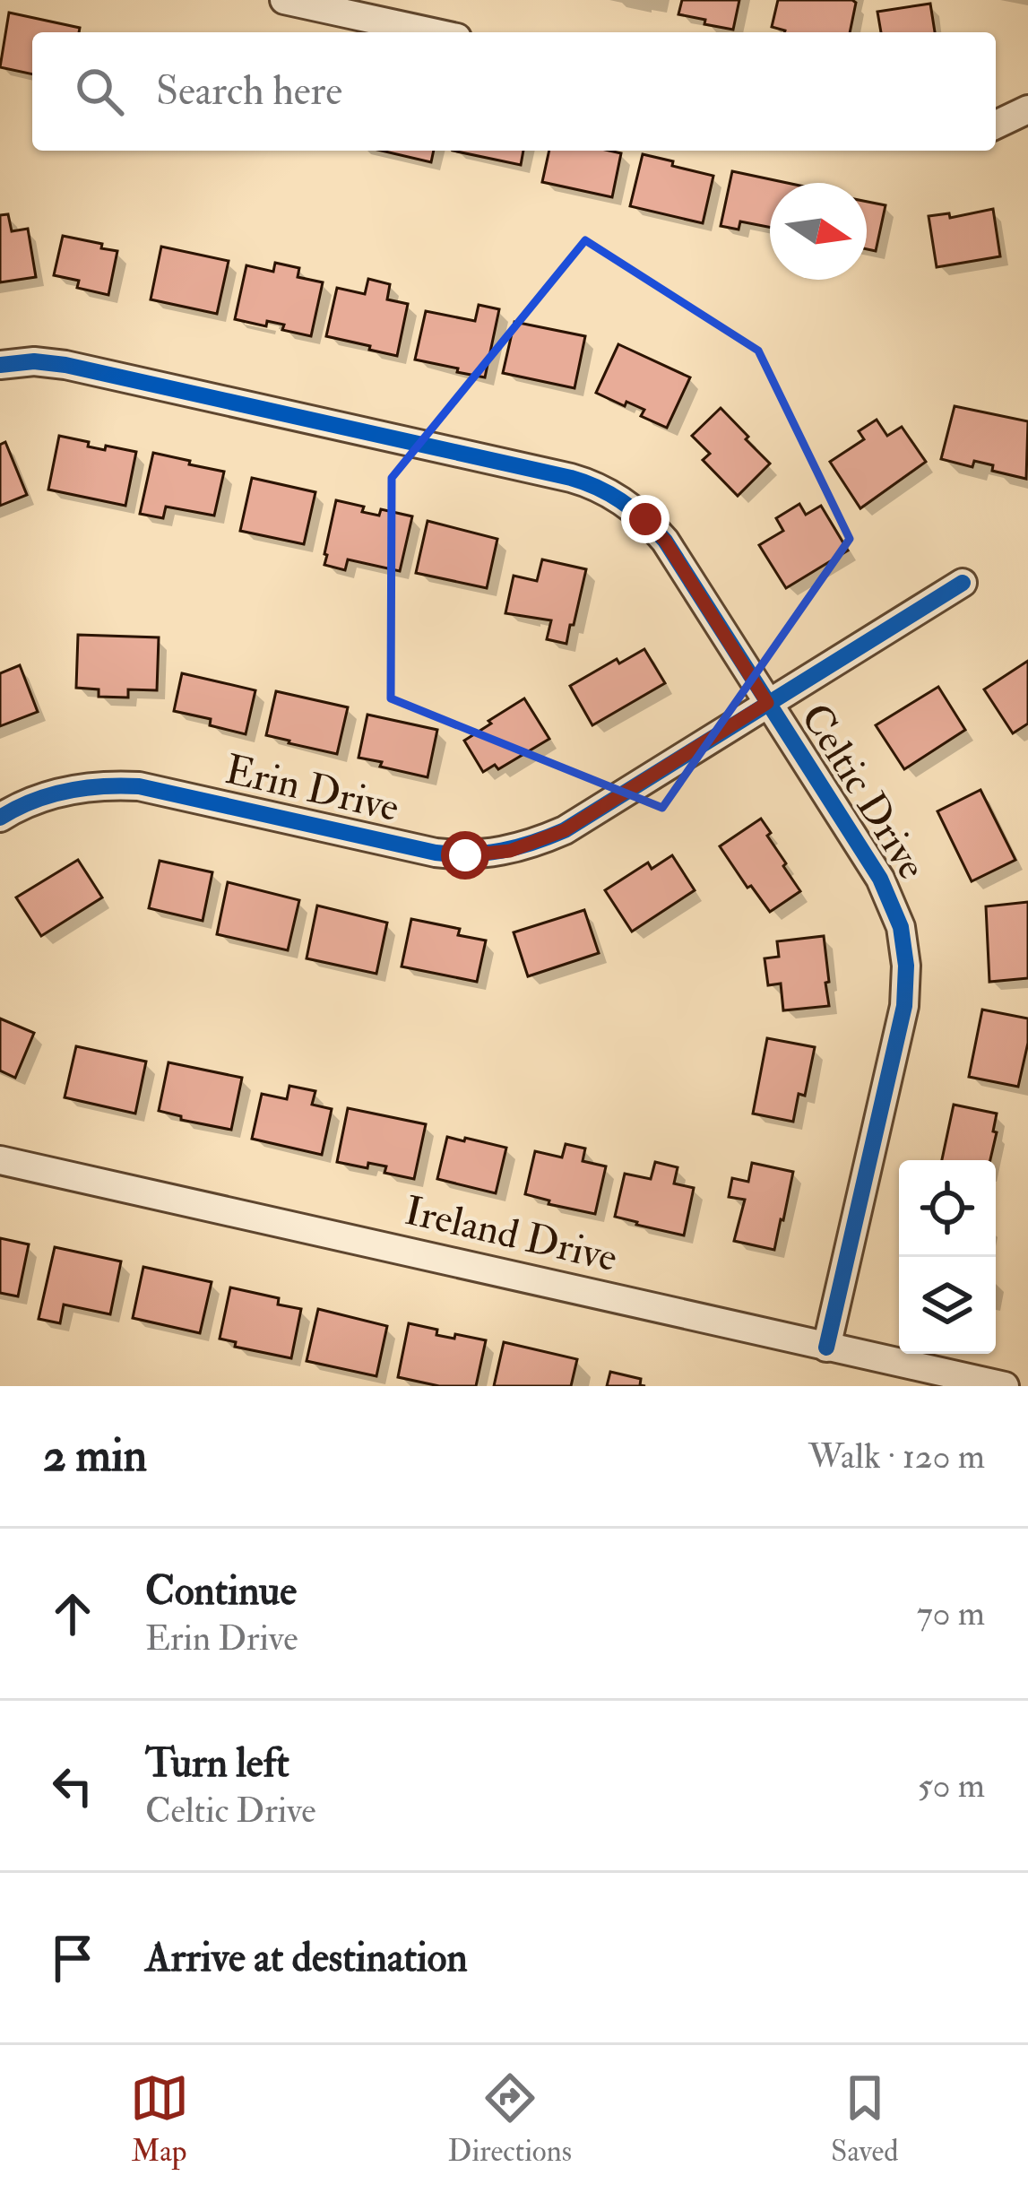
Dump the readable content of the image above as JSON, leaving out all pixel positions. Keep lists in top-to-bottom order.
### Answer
{
  "streets": {
    "street": ["Erin Drive", "Celtic Drive", "Ireland Drive"]
  },
  "crossings": [
    ["Erin Drive", "Celtic Drive"],
    ["Celtic Drive", "Ireland Drive"]
  ],
  "north": "right",
  "page": {
    "search": "Search here",
    "heading": ["2 min", "Walk · 120 m"],
    "list": [
      ["Continue", "Erin Drive", "70 m"],
      ["Turn left", "Celtic Drive", "50 m"],
      "Arrive at destination"
    ],
    "nav": ["Map", "Directions", "Saved"]
  }
}
